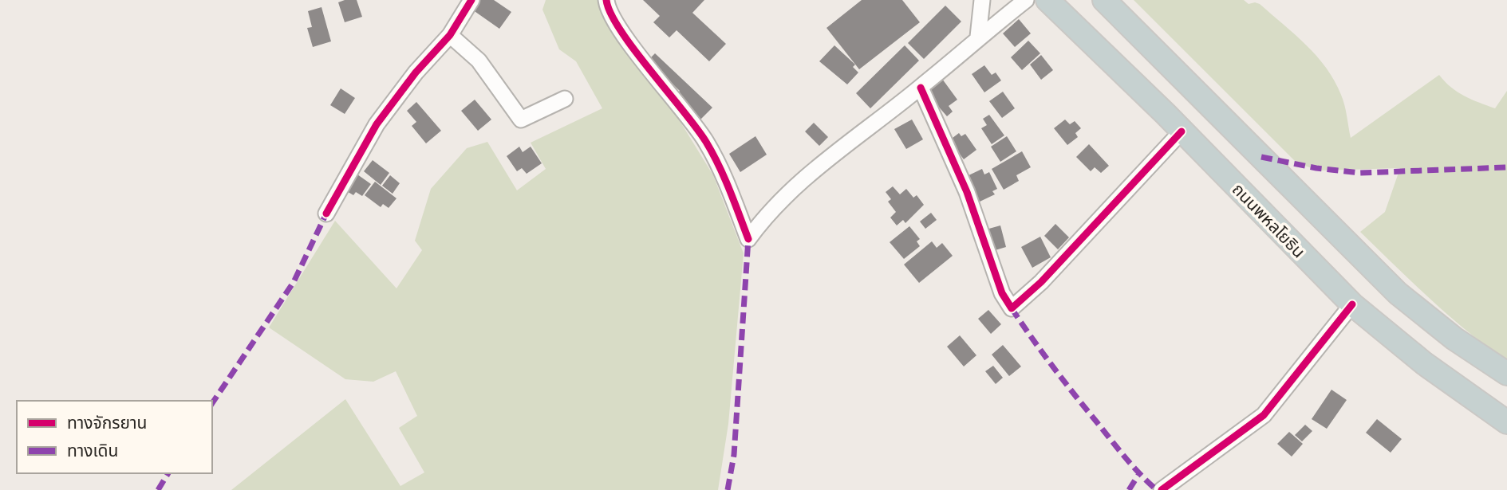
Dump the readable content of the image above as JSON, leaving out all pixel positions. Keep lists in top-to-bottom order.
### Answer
{
  "streets": {
    "highway": ["ถนนพหลโยธิน"]
  },
  "legend": ["ทางจักรยาน", "ทางเดิน"]
}
